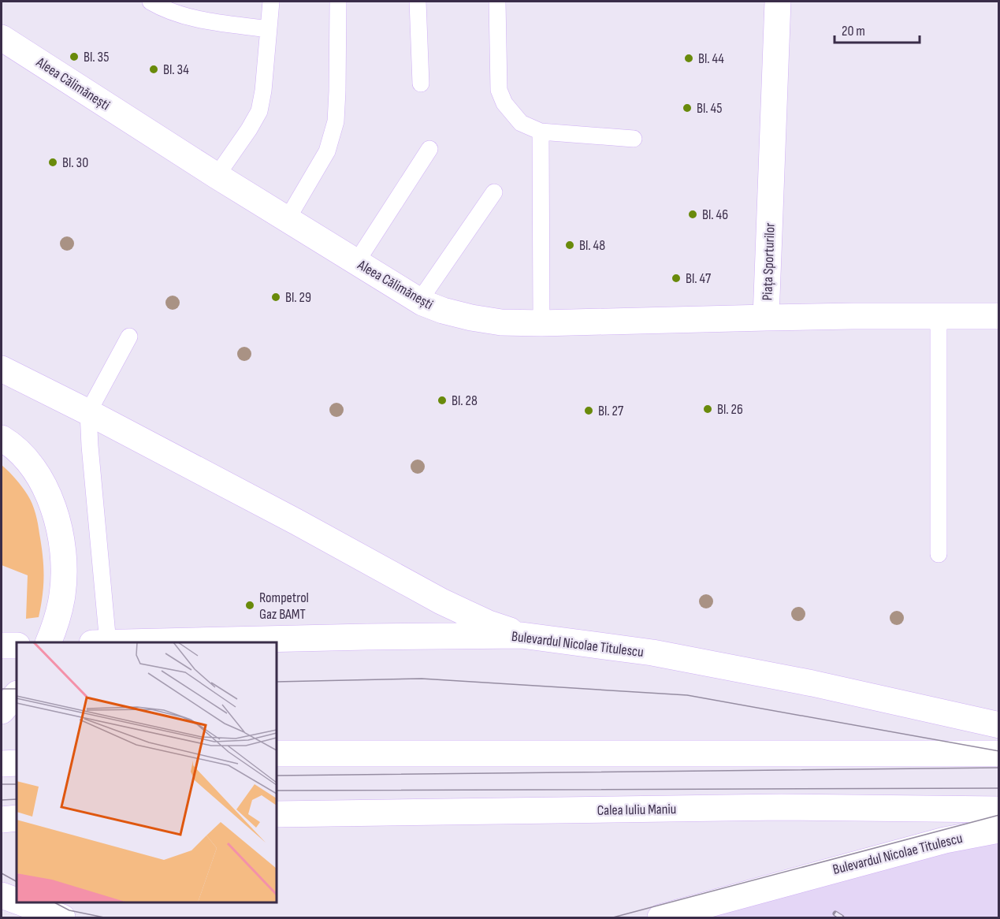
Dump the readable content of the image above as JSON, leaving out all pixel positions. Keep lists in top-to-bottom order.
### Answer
{
  "streets": {
    "main road": [
      "Aleea Călimănești",
      "Piața Sporturilor",
      "Bulevardul Nicolae Titulescu",
      "Calea Iuliu Maniu"
    ]
  },
  "crossings": [
    ["Aleea Călimănești", "Piața Sporturilor"]
  ],
  "places": [
    "Bl. 35",
    "Bl. 44",
    "Bl. 34",
    "Bl. 45",
    "Bl. 30",
    "Bl. 46",
    "Bl. 48",
    "Bl. 47",
    "Bl. 29",
    "Bl. 28",
    "Bl. 26",
    "Bl. 27",
    "Rompetrol Gaz BAMT"
  ],
  "scale_bar": "20 m"
}
